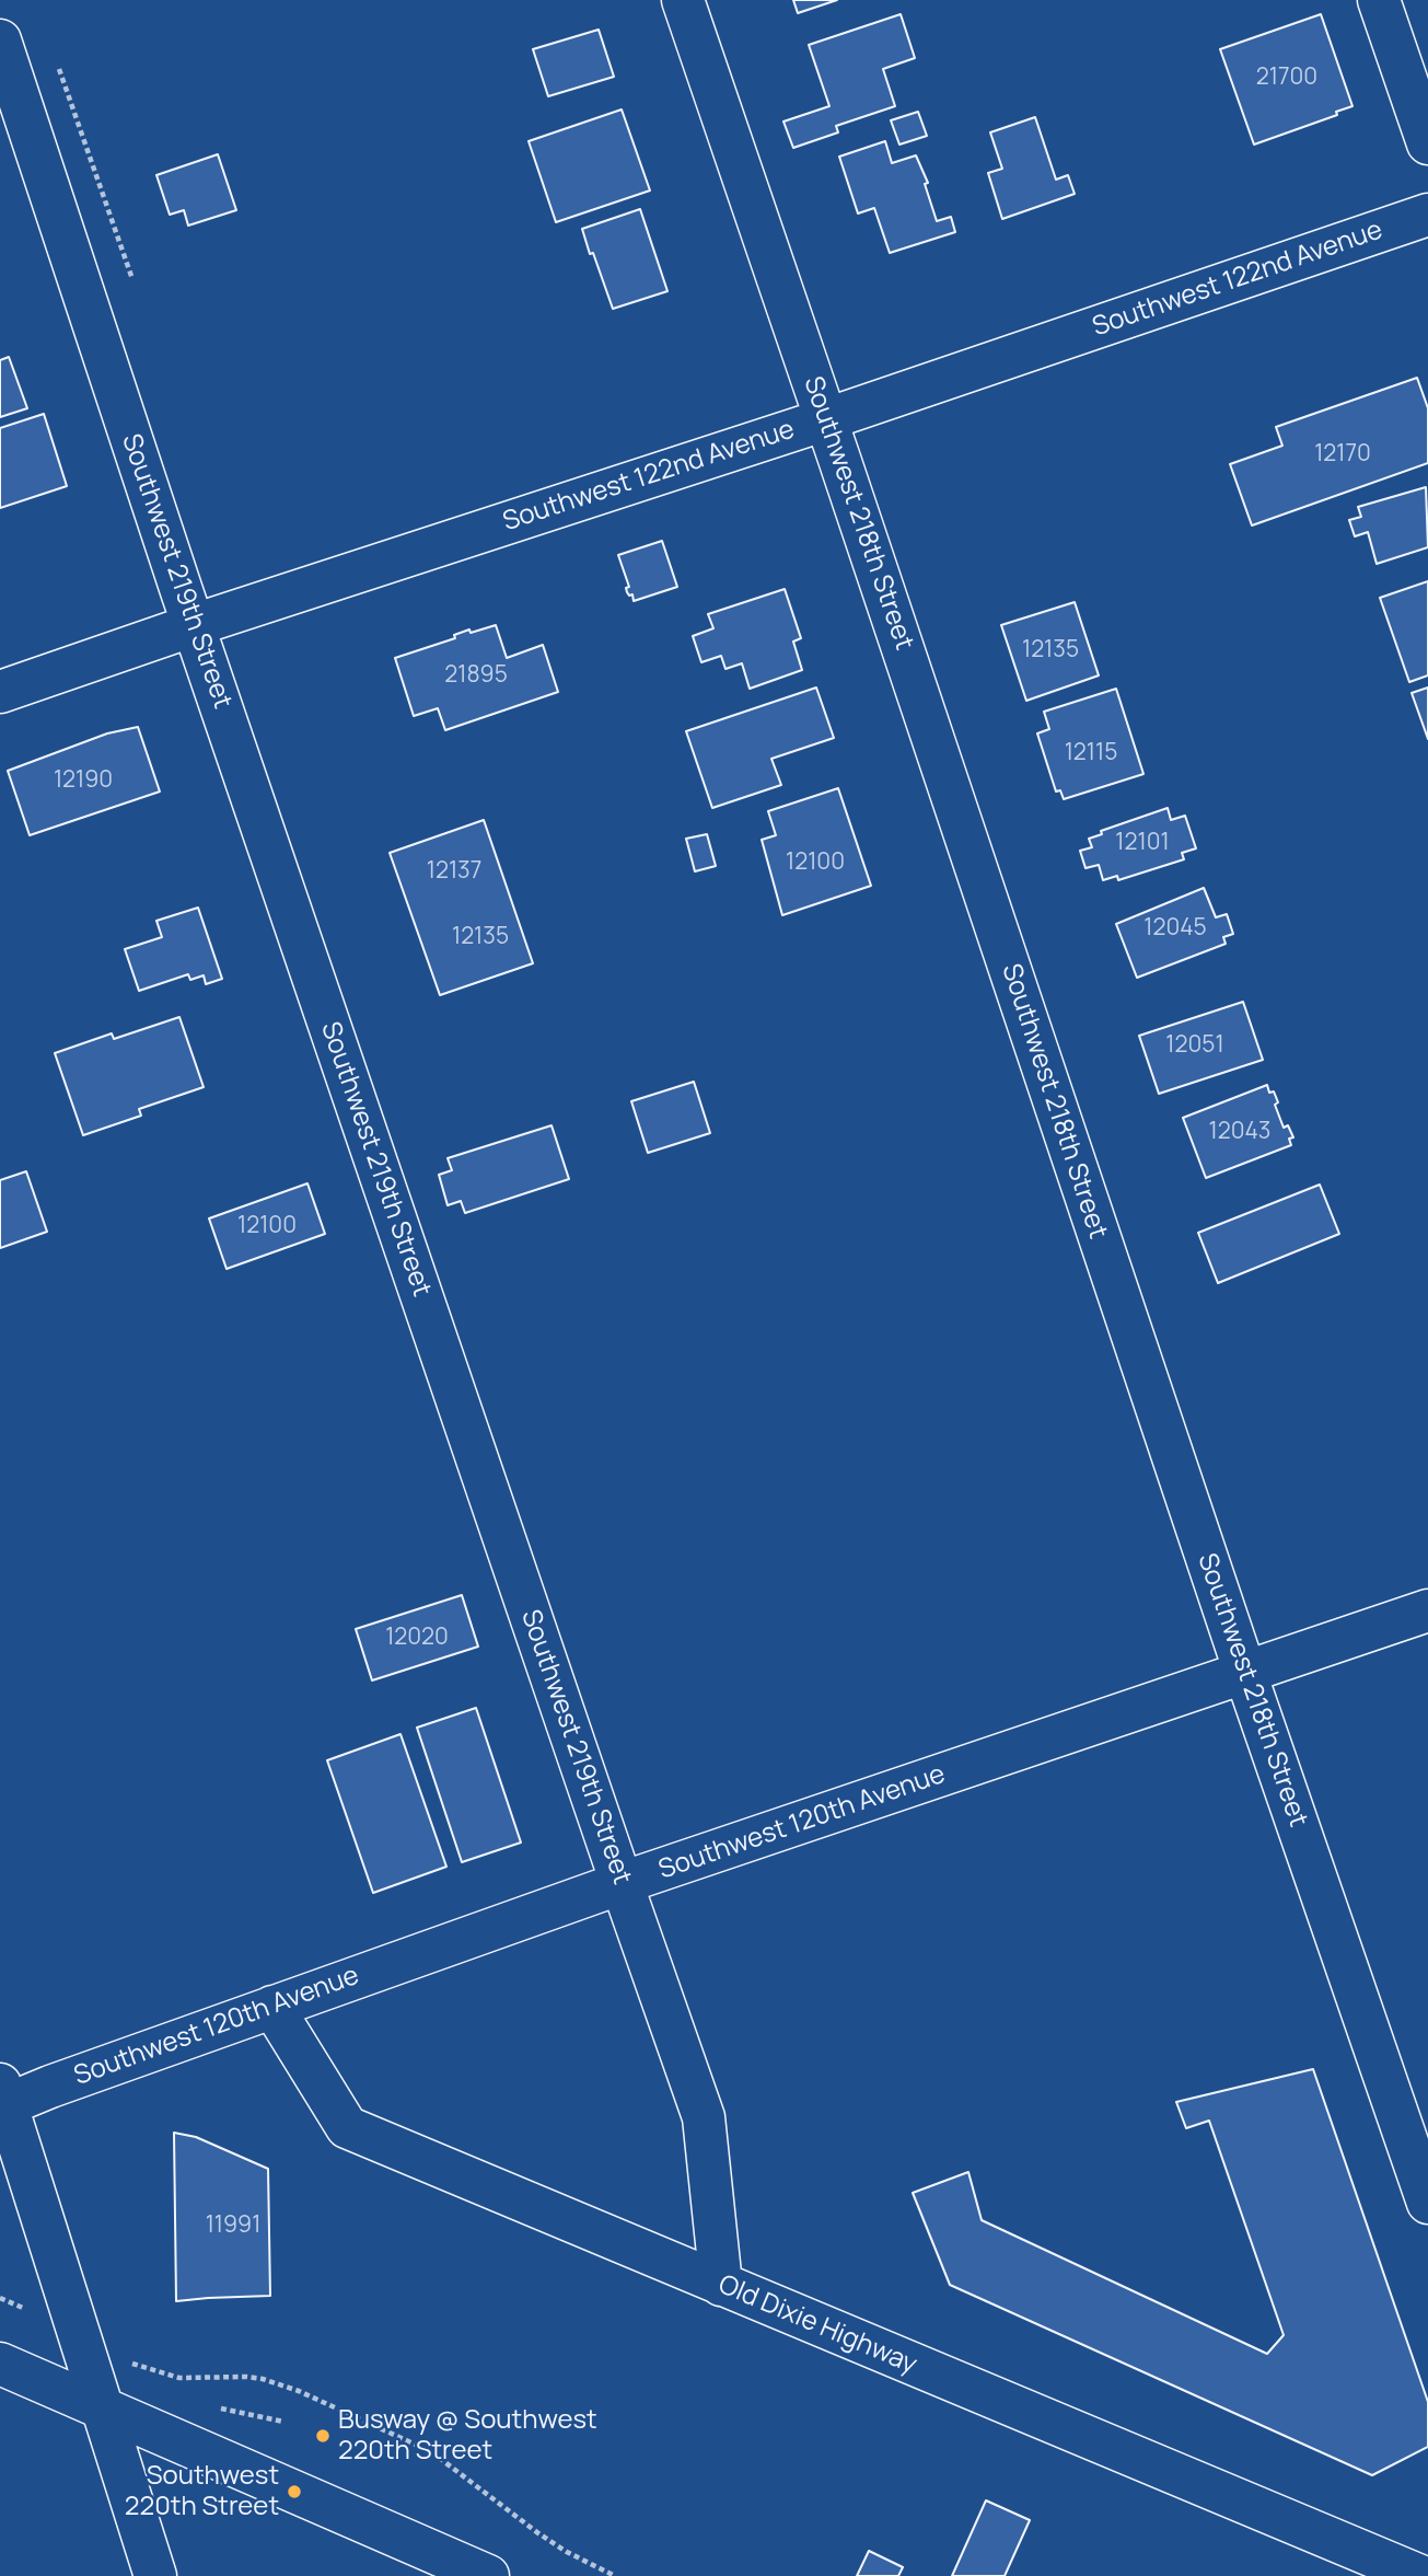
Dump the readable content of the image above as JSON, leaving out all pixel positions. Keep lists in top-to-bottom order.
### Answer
{
  "streets": {
    "street": [
      "Southwest 122nd Avenue",
      "Southwest 218th Street",
      "Southwest 219th Street",
      "Southwest 120th Avenue",
      "Old Dixie Highway"
    ]
  },
  "crossings": [
    ["Southwest 122nd Avenue", "Southwest 218th Street"],
    ["Southwest 122nd Avenue", "Southwest 219th Street"],
    ["Southwest 218th Street", "Southwest 120th Avenue"],
    ["Southwest 219th Street", "Southwest 120th Avenue"],
    ["Southwest 219th Street", "Old Dixie Highway"],
    ["Southwest 120th Avenue", "Old Dixie Highway"]
  ],
  "places": ["Busway @ Southwest 220th Street", "Southwest 220th Street"],
  "house_numbers": [
    "21700",
    "12170",
    "12135",
    "21895",
    "12115",
    "12190",
    "12101",
    "12100",
    "12137",
    "12045",
    "12135",
    "12051",
    "12043",
    "12100",
    "12020",
    "11991"
  ]
}
